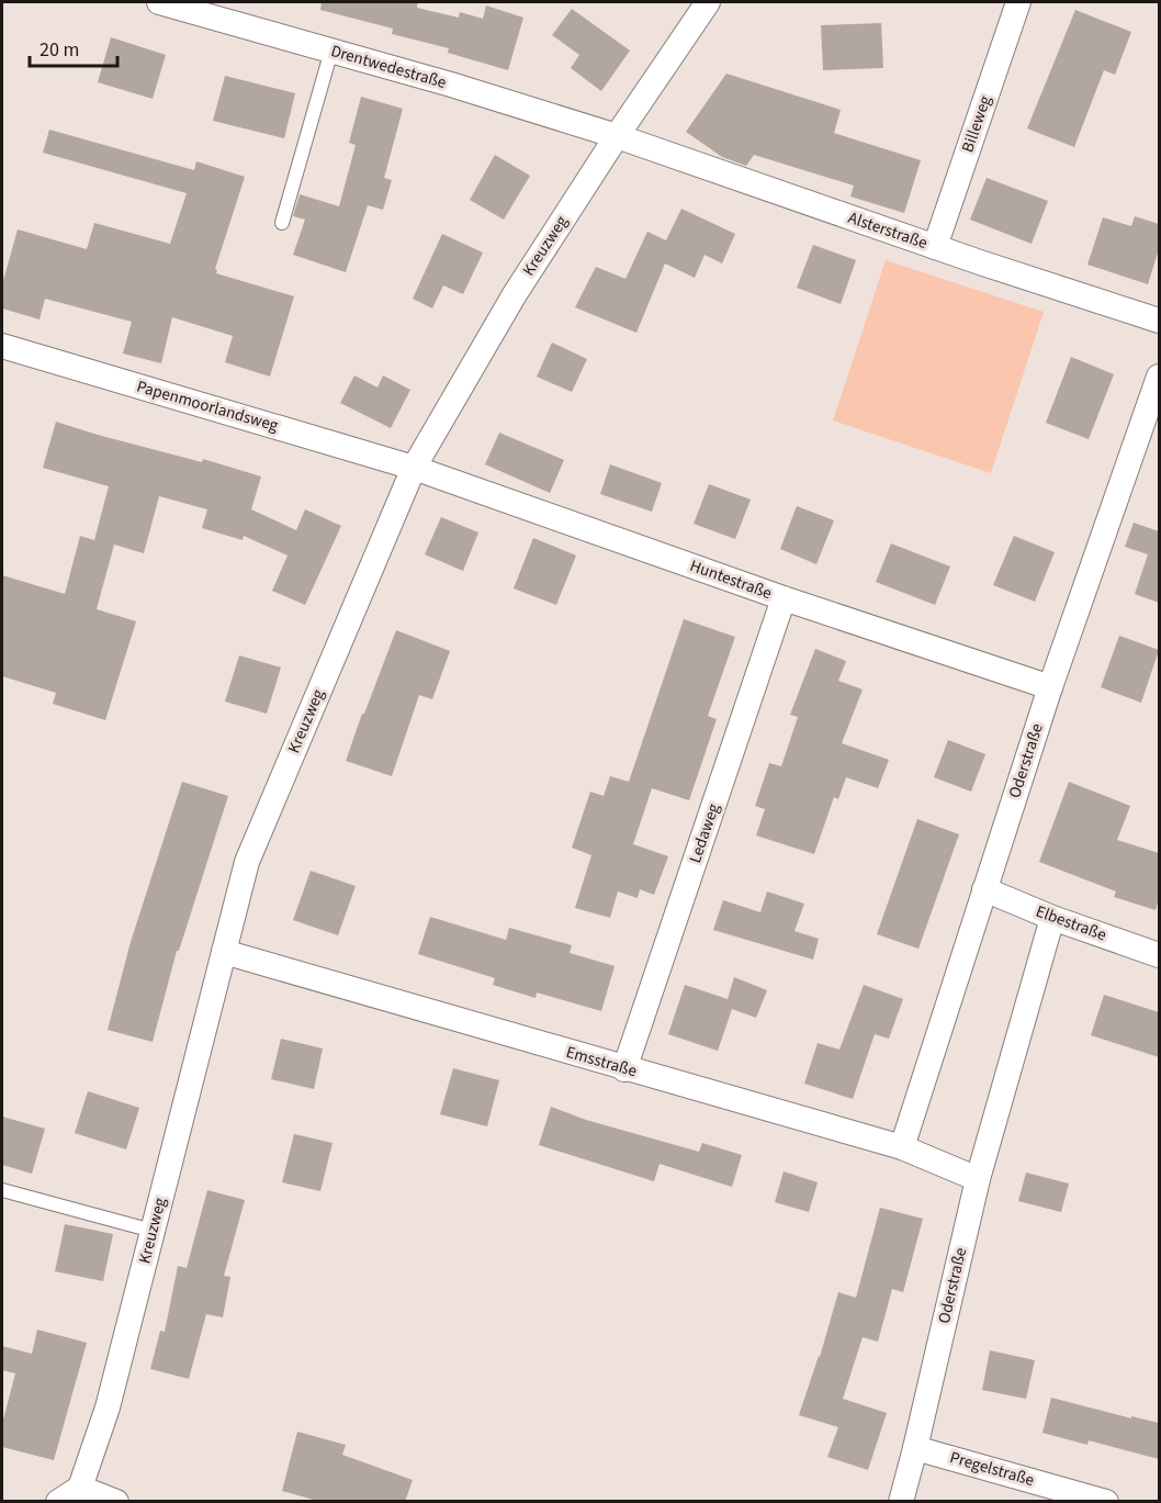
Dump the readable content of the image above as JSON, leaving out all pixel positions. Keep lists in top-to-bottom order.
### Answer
{
  "streets": {
    "street": [
      "Drentwedestraße",
      "Billeweg",
      "Alsterstraße",
      "Kreuzweg",
      "Papenmoorlandsweg",
      "Huntestraße",
      "Oderstraße",
      "Ledaweg",
      "Elbestraße",
      "Emsstraße",
      "Pregelstraße"
    ]
  },
  "crossings": [
    ["Drentwedestraße", "Alsterstraße"],
    ["Drentwedestraße", "Kreuzweg"],
    ["Billeweg", "Alsterstraße"],
    ["Alsterstraße", "Kreuzweg"],
    ["Kreuzweg", "Papenmoorlandsweg"],
    ["Kreuzweg", "Huntestraße"],
    ["Kreuzweg", "Emsstraße"],
    ["Papenmoorlandsweg", "Huntestraße"],
    ["Huntestraße", "Oderstraße"],
    ["Huntestraße", "Ledaweg"],
    ["Oderstraße", "Elbestraße"],
    ["Oderstraße", "Emsstraße"],
    ["Oderstraße", "Pregelstraße"],
    ["Ledaweg", "Emsstraße"]
  ],
  "scale_bar": "20 m"
}
